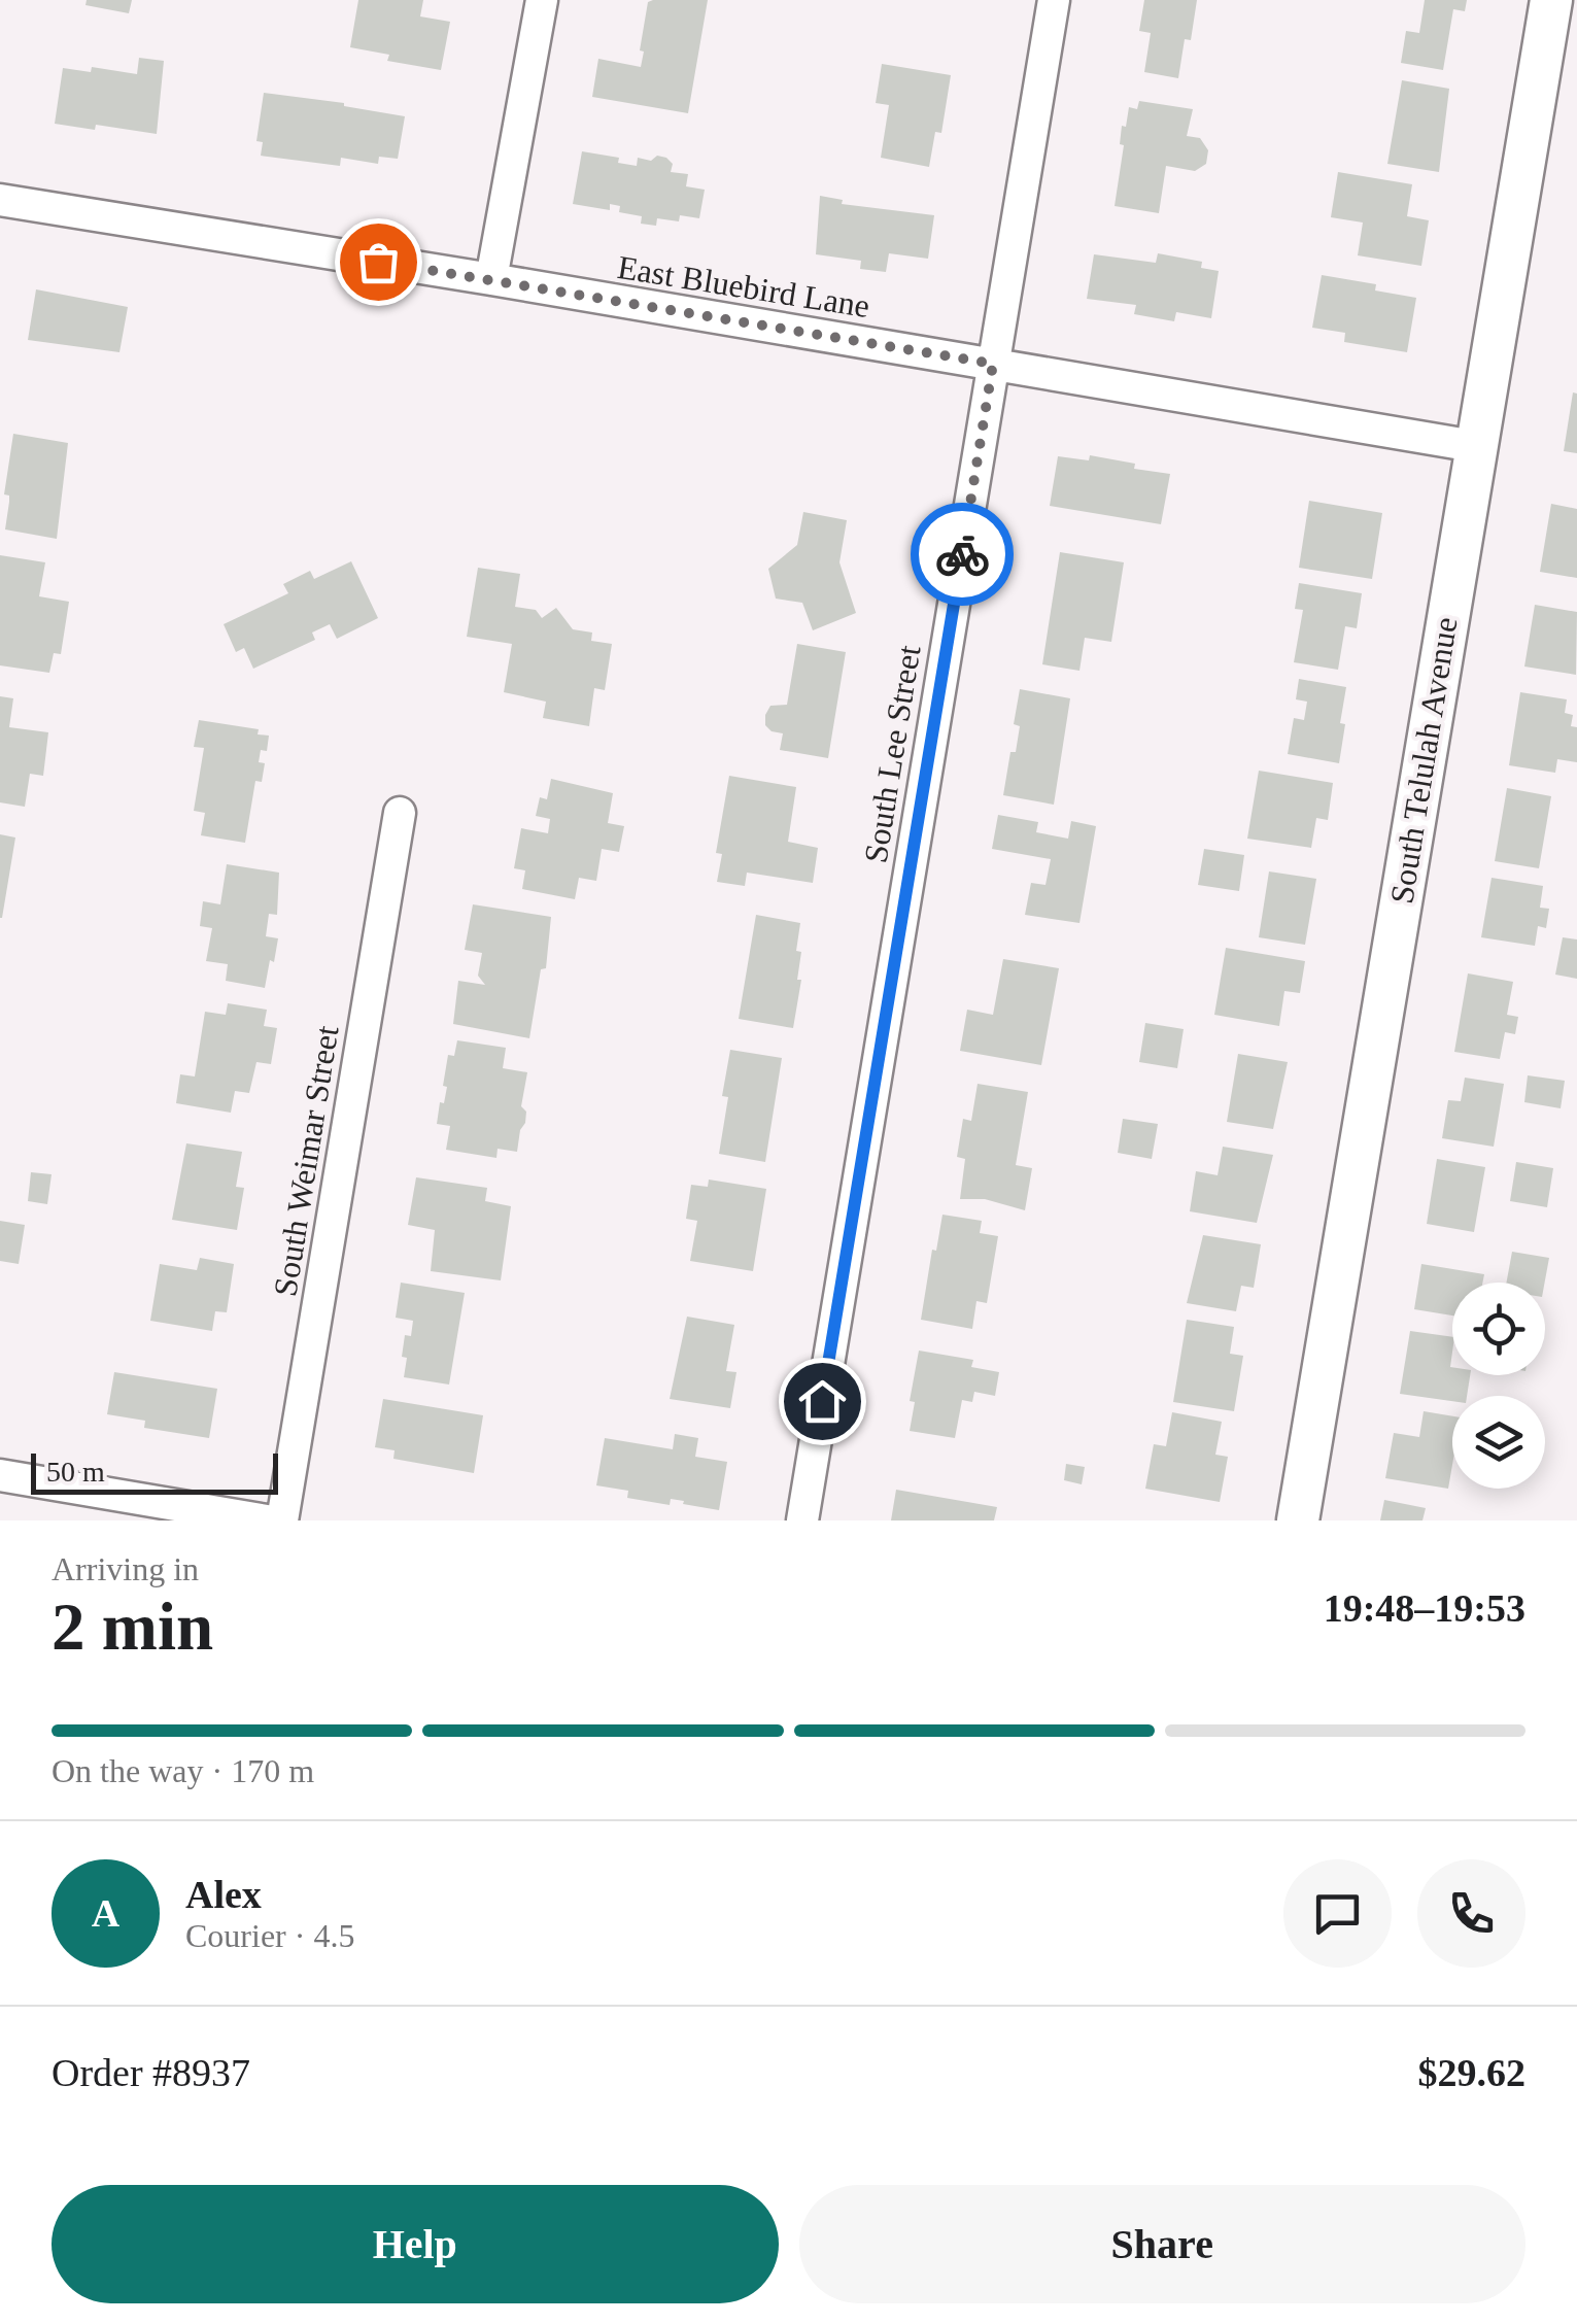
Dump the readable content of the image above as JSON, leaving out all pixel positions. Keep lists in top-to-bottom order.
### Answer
{
  "streets": {
    "street": [
      "East Bluebird Lane",
      "South Lee Street",
      "South Telulah Avenue",
      "South Weimar Street"
    ]
  },
  "crossings": [
    ["East Bluebird Lane", "South Lee Street"],
    ["East Bluebird Lane", "South Telulah Avenue"]
  ],
  "scale_bar": "50 m",
  "page": {
    "scale": "50 m",
    "heading": ["2 min", "Arriving in", "19:48–19:53"],
    "panel": [
      "Alex",
      "Courier · 4.5",
      "Order #8937",
      "$29.62"
    ],
    "bar": "On the way · 170 m",
    "round": "A",
    "buttons": ["Help", "Share"]
  }
}
